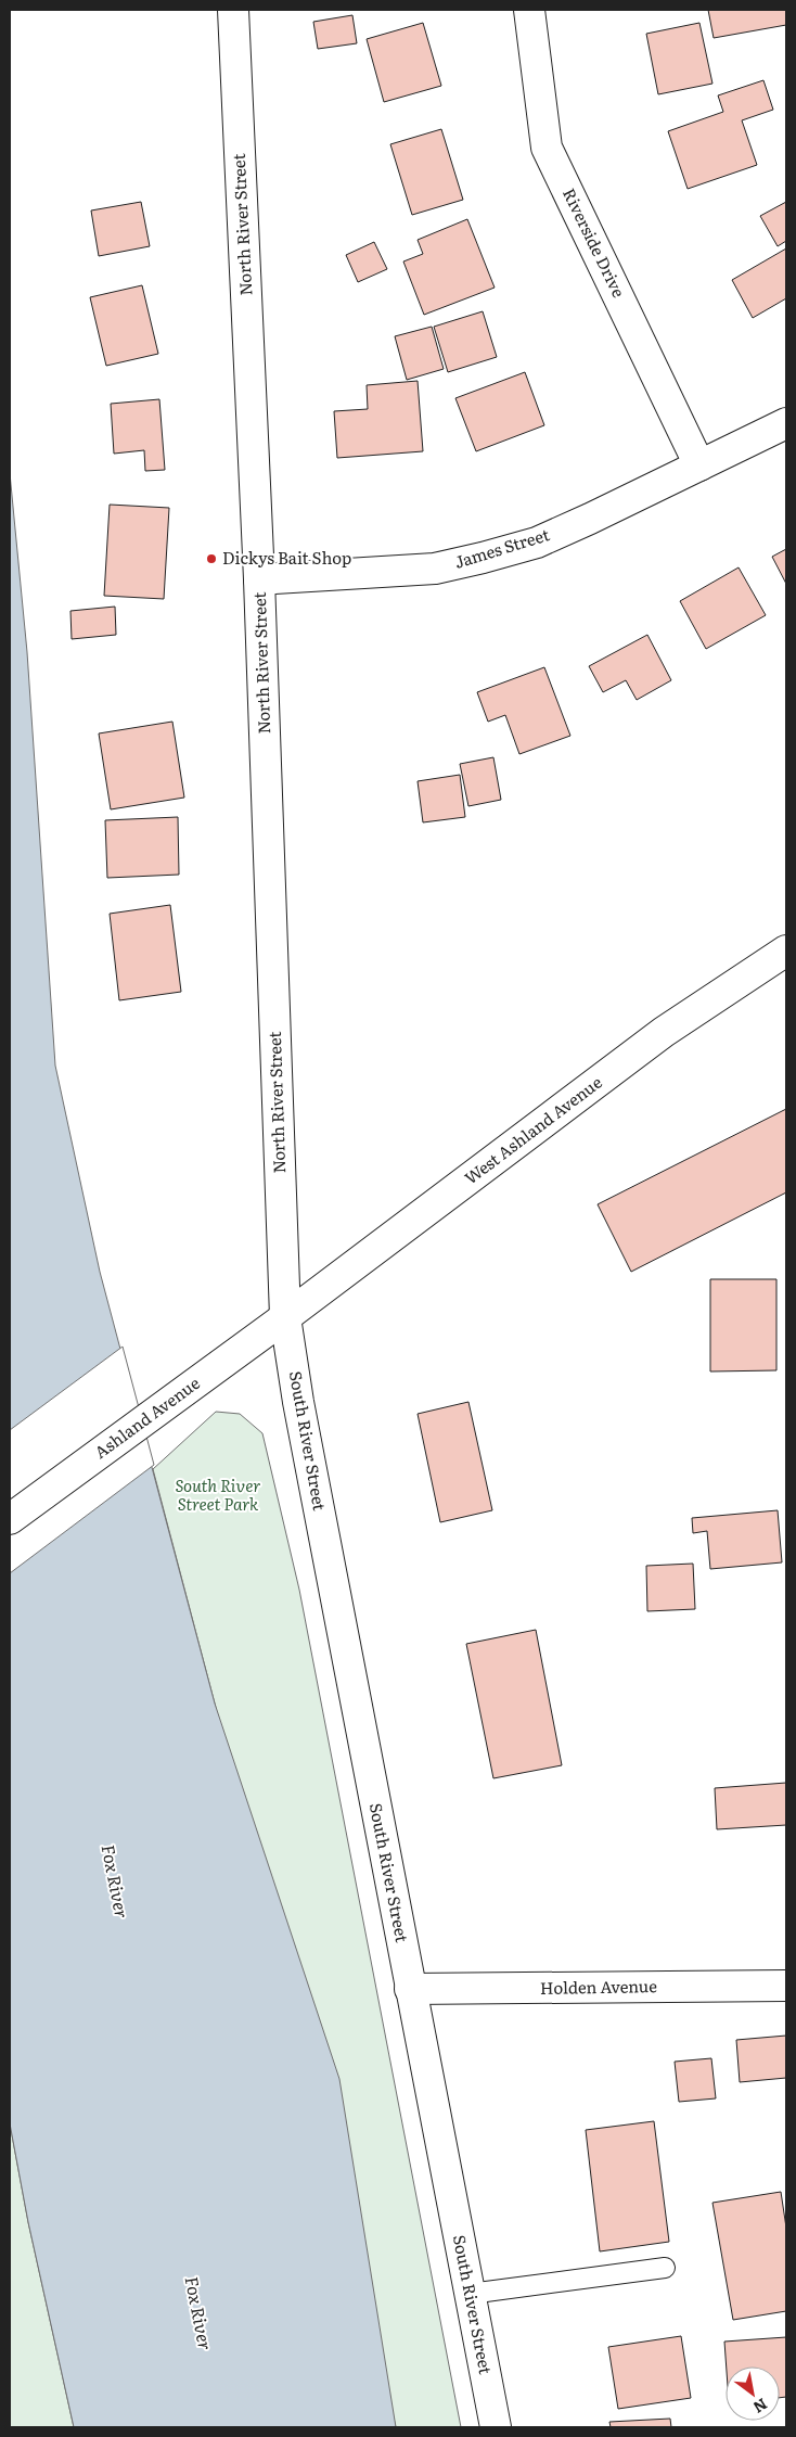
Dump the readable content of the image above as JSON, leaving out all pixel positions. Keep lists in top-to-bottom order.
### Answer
{
  "streets": {
    "street": [
      "North River Street",
      "Riverside Drive",
      "James Street",
      "West Ashland Avenue",
      "Ashland Avenue",
      "South River Street",
      "Holden Avenue"
    ]
  },
  "crossings": [
    ["North River Street", "James Street"],
    ["North River Street", "West Ashland Avenue"],
    ["North River Street", "Ashland Avenue"],
    ["North River Street", "South River Street"],
    ["Riverside Drive", "James Street"],
    ["West Ashland Avenue", "Ashland Avenue"],
    ["West Ashland Avenue", "South River Street"],
    ["Ashland Avenue", "South River Street"],
    ["South River Street", "Holden Avenue"]
  ],
  "water": ["Fox River"],
  "parks": ["South River Street Park"],
  "places": ["Dickys Bait Shop"],
  "north": "bottom right"
}
